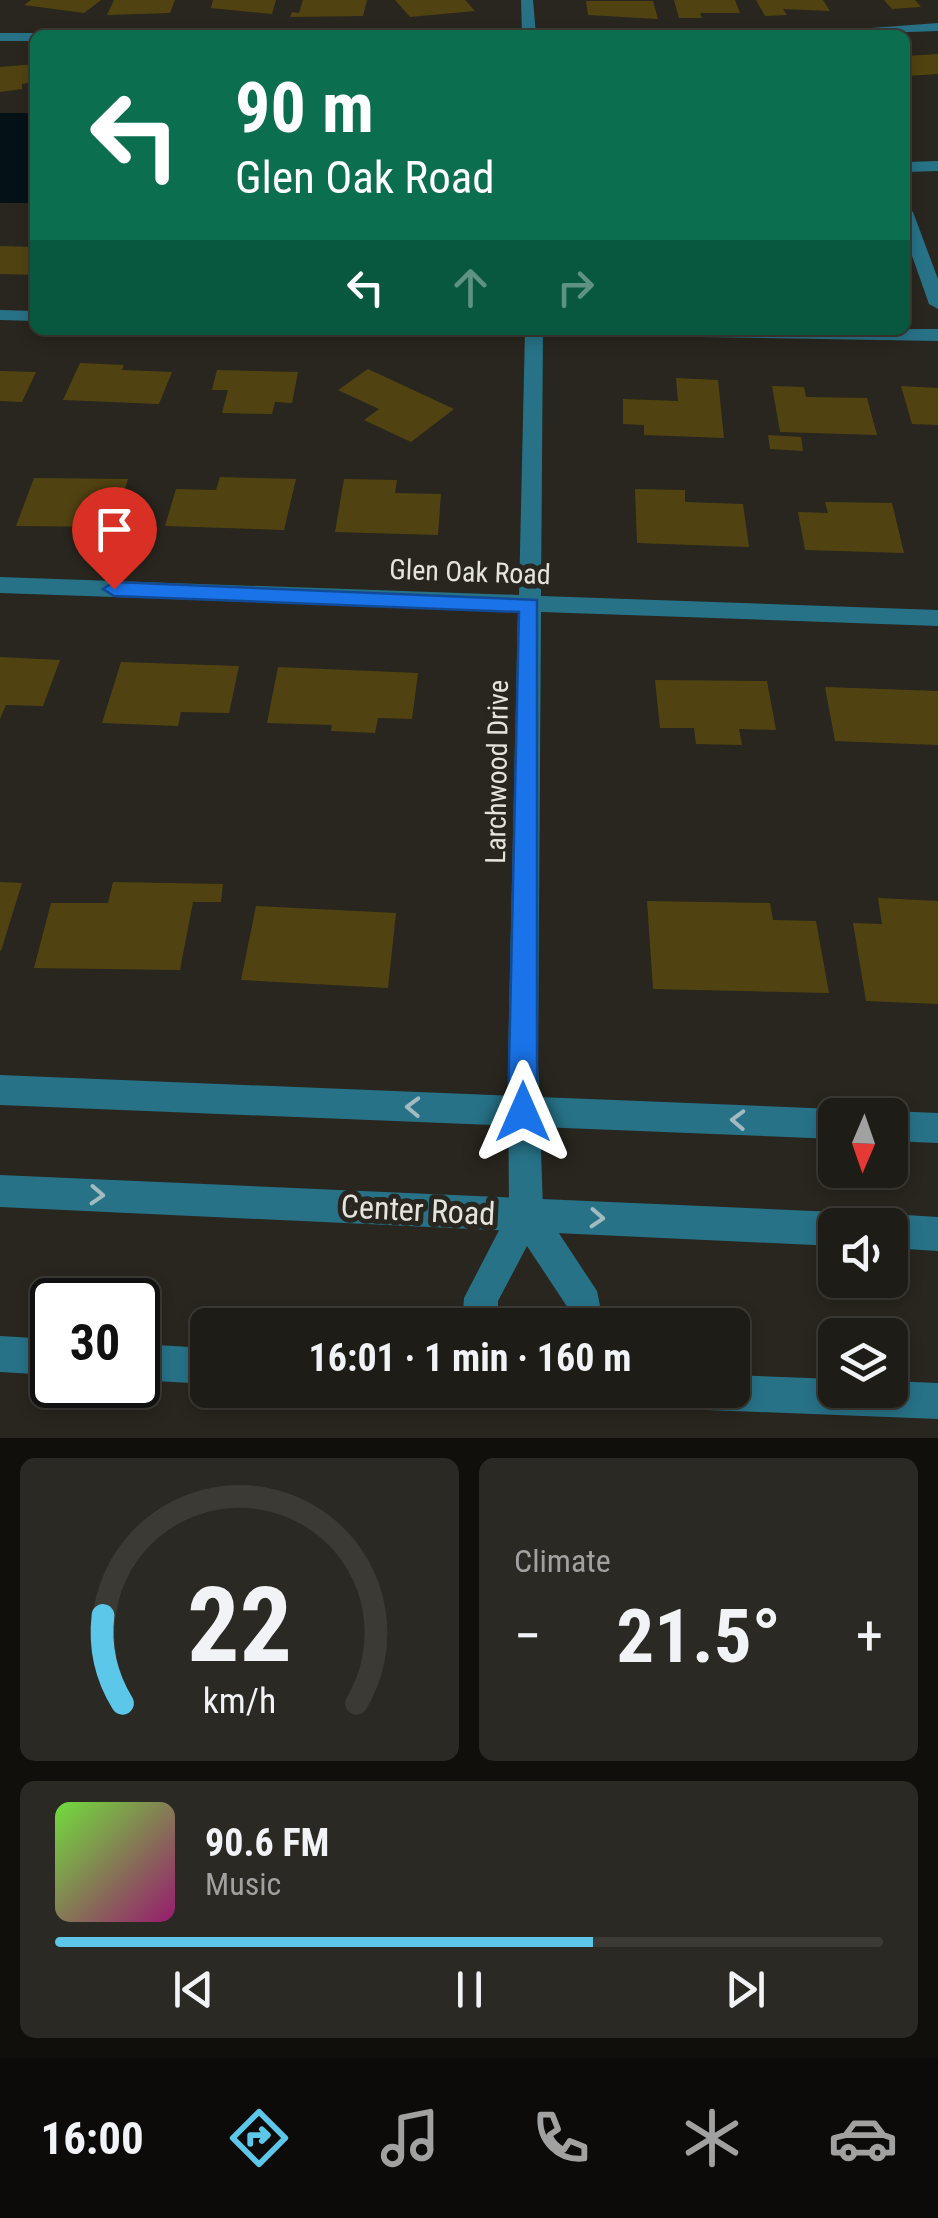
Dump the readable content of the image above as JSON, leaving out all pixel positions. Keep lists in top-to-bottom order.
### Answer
{
  "streets": {
    "street": ["Glen Oak Road", "Larchwood Drive", "Center Road"]
  },
  "crossings": [
    ["Glen Oak Road", "Larchwood Drive"],
    ["Larchwood Drive", "Center Road"]
  ],
  "north": "bottom",
  "page": {
    "turn": ["90 m", "Glen Oak Road"],
    "limit": "30",
    "trip": "16:01 · 1 min · 160 m",
    "tile": "Climate",
    "heat": ["−", "21.5°", "+"],
    "song": ["90.6 FM", "Music"],
    "tabs": "16:00",
    "gauge": ["22", "km/h"]
  }
}
